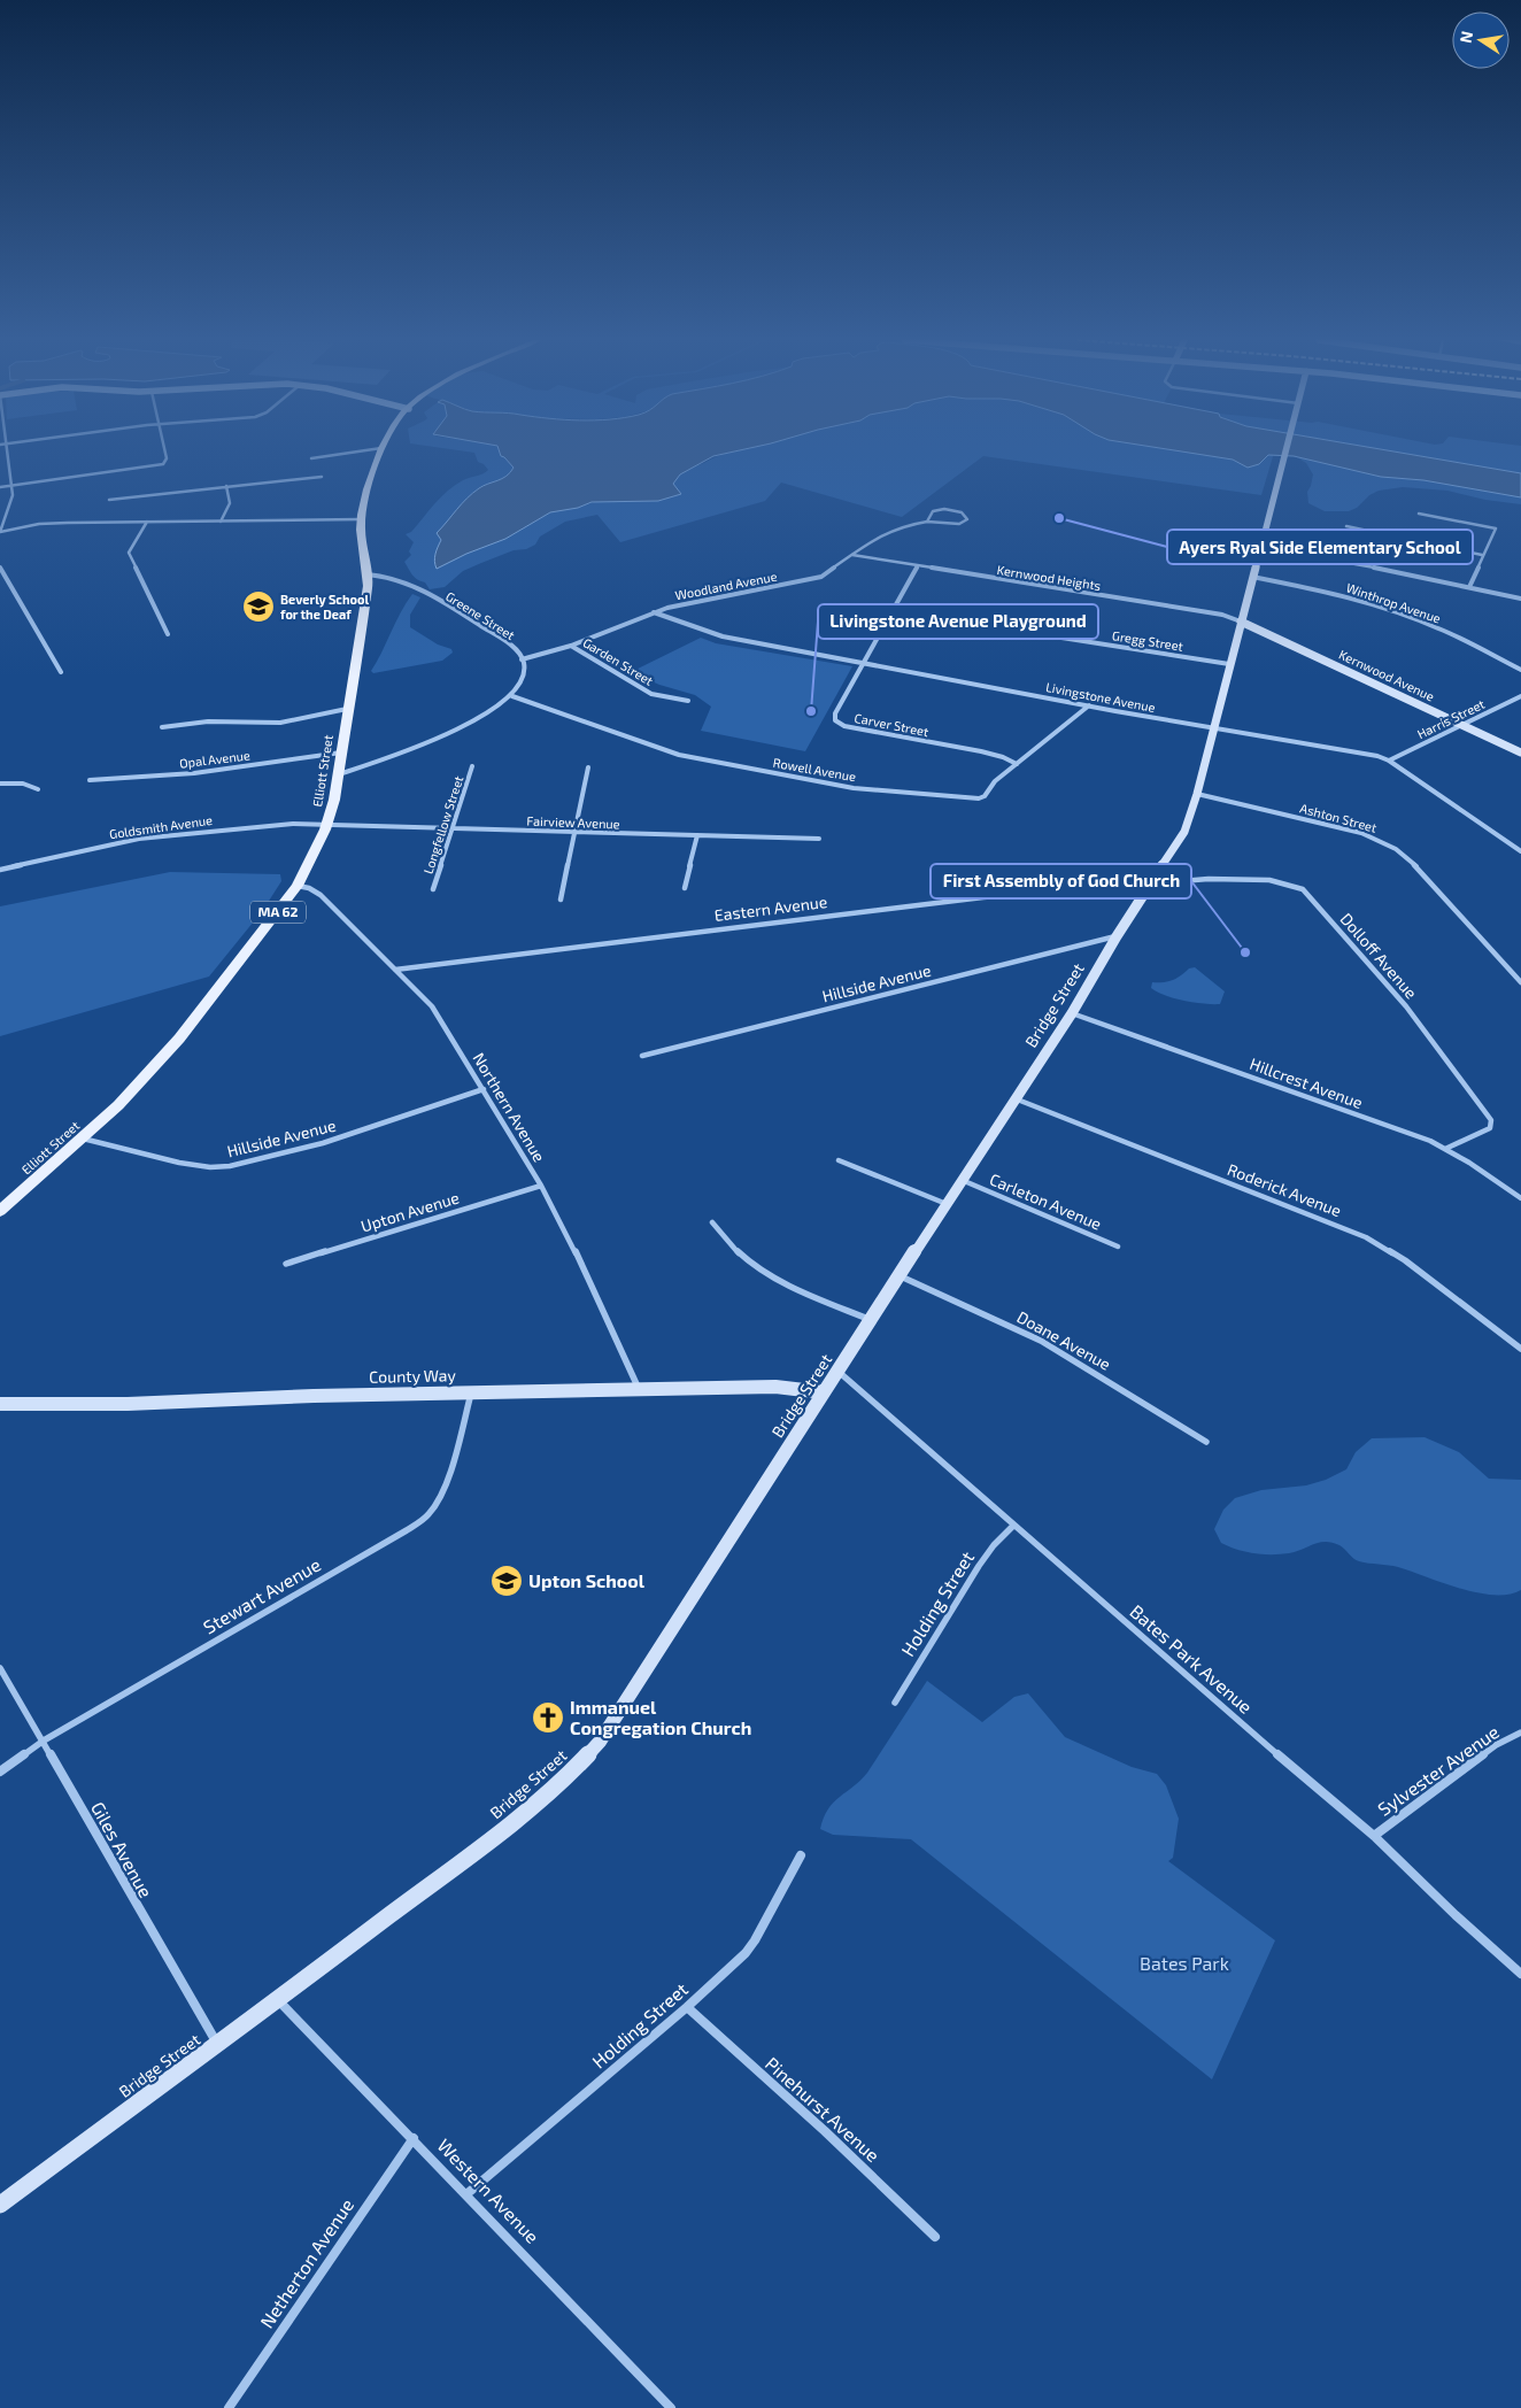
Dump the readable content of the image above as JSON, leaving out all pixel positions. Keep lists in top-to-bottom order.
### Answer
{
  "streets": {
    "main road": [
      "Kernwood Avenue",
      "Elliott Street",
      "MA 62",
      "Bridge Street",
      "County Way"
    ],
    "street": [
      "Kernwood Heights",
      "Woodland Avenue",
      "Winthrop Avenue",
      "Greene Street",
      "Gregg Street",
      "Garden Street",
      "Livingstone Avenue",
      "Harris Street",
      "Carver Street",
      "Opal Avenue",
      "Rowell Avenue",
      "Ashton Street",
      "Fairview Avenue",
      "Longfellow Street",
      "Goldsmith Avenue",
      "Eastern Avenue",
      "Dolloff Avenue",
      "Hillside Avenue",
      "Hillcrest Avenue",
      "Northern Avenue",
      "Roderick Avenue",
      "Carleton Avenue",
      "Upton Avenue",
      "Doane Avenue",
      "Stewart Avenue",
      "Holding Street",
      "Bates Park Avenue",
      "Sylvester Avenue",
      "Giles Avenue",
      "Pinehurst Avenue",
      "Western Avenue",
      "Netherton Avenue"
    ]
  },
  "crossings": [
    ["Kernwood Heights", "Woodland Avenue"],
    ["Kernwood Heights", "Kernwood Avenue"],
    ["Kernwood Heights", "Carver Street"],
    ["Kernwood Heights", "Bridge Street"],
    ["Woodland Avenue", "Greene Street"],
    ["Woodland Avenue", "Garden Street"],
    ["Woodland Avenue", "Livingstone Avenue"],
    ["Winthrop Avenue", "Bridge Street"],
    ["Greene Street", "Rowell Avenue"],
    ["Greene Street", "Elliott Street"],
    ["Gregg Street", "Carver Street"],
    ["Gregg Street", "Bridge Street"],
    ["Kernwood Avenue", "Harris Street"],
    ["Kernwood Avenue", "Bridge Street"],
    ["Livingstone Avenue", "Harris Street"],
    ["Livingstone Avenue", "Carver Street"],
    ["Livingstone Avenue", "Rowell Avenue"],
    ["Livingstone Avenue", "Bridge Street"],
    ["Carver Street", "Rowell Avenue"],
    ["Opal Avenue", "Elliott Street"],
    ["Elliott Street", "Fairview Avenue"],
    ["Elliott Street", "Goldsmith Avenue"],
    ["Elliott Street", "Hillside Avenue"],
    ["Elliott Street", "Northern Avenue"],
    ["Ashton Street", "Bridge Street"],
    ["Fairview Avenue", "Longfellow Street"],
    ["Fairview Avenue", "Goldsmith Avenue"],
    ["Eastern Avenue", "Dolloff Avenue"],
    ["Eastern Avenue", "Bridge Street"],
    ["Eastern Avenue", "Northern Avenue"],
    ["Dolloff Avenue", "Bridge Street"],
    ["Dolloff Avenue", "Hillcrest Avenue"],
    ["Hillside Avenue", "Bridge Street"],
    ["Hillside Avenue", "Northern Avenue"],
    ["Bridge Street", "Hillcrest Avenue"],
    ["Bridge Street", "Roderick Avenue"],
    ["Bridge Street", "Carleton Avenue"],
    ["Bridge Street", "Doane Avenue"],
    ["Bridge Street", "County Way"],
    ["Bridge Street", "Bates Park Avenue"],
    ["Bridge Street", "Giles Avenue"],
    ["Bridge Street", "Western Avenue"],
    ["Northern Avenue", "Upton Avenue"],
    ["Northern Avenue", "County Way"],
    ["County Way", "Stewart Avenue"],
    ["Stewart Avenue", "Giles Avenue"],
    ["Holding Street", "Bates Park Avenue"],
    ["Holding Street", "Pinehurst Avenue"],
    ["Holding Street", "Western Avenue"],
    ["Bates Park Avenue", "Sylvester Avenue"],
    ["Western Avenue", "Netherton Avenue"]
  ],
  "parks": ["Bates Park"],
  "places": {
    "other": ["Ayers Ryal Side Elementary School", "Livingstone Avenue Playground", "First Assembly of God Church"],
    "school or university": ["Beverly School for the Deaf", "Upton School"],
    "church": ["Immanuel Congregation Church"]
  },
  "north": "left"
}
